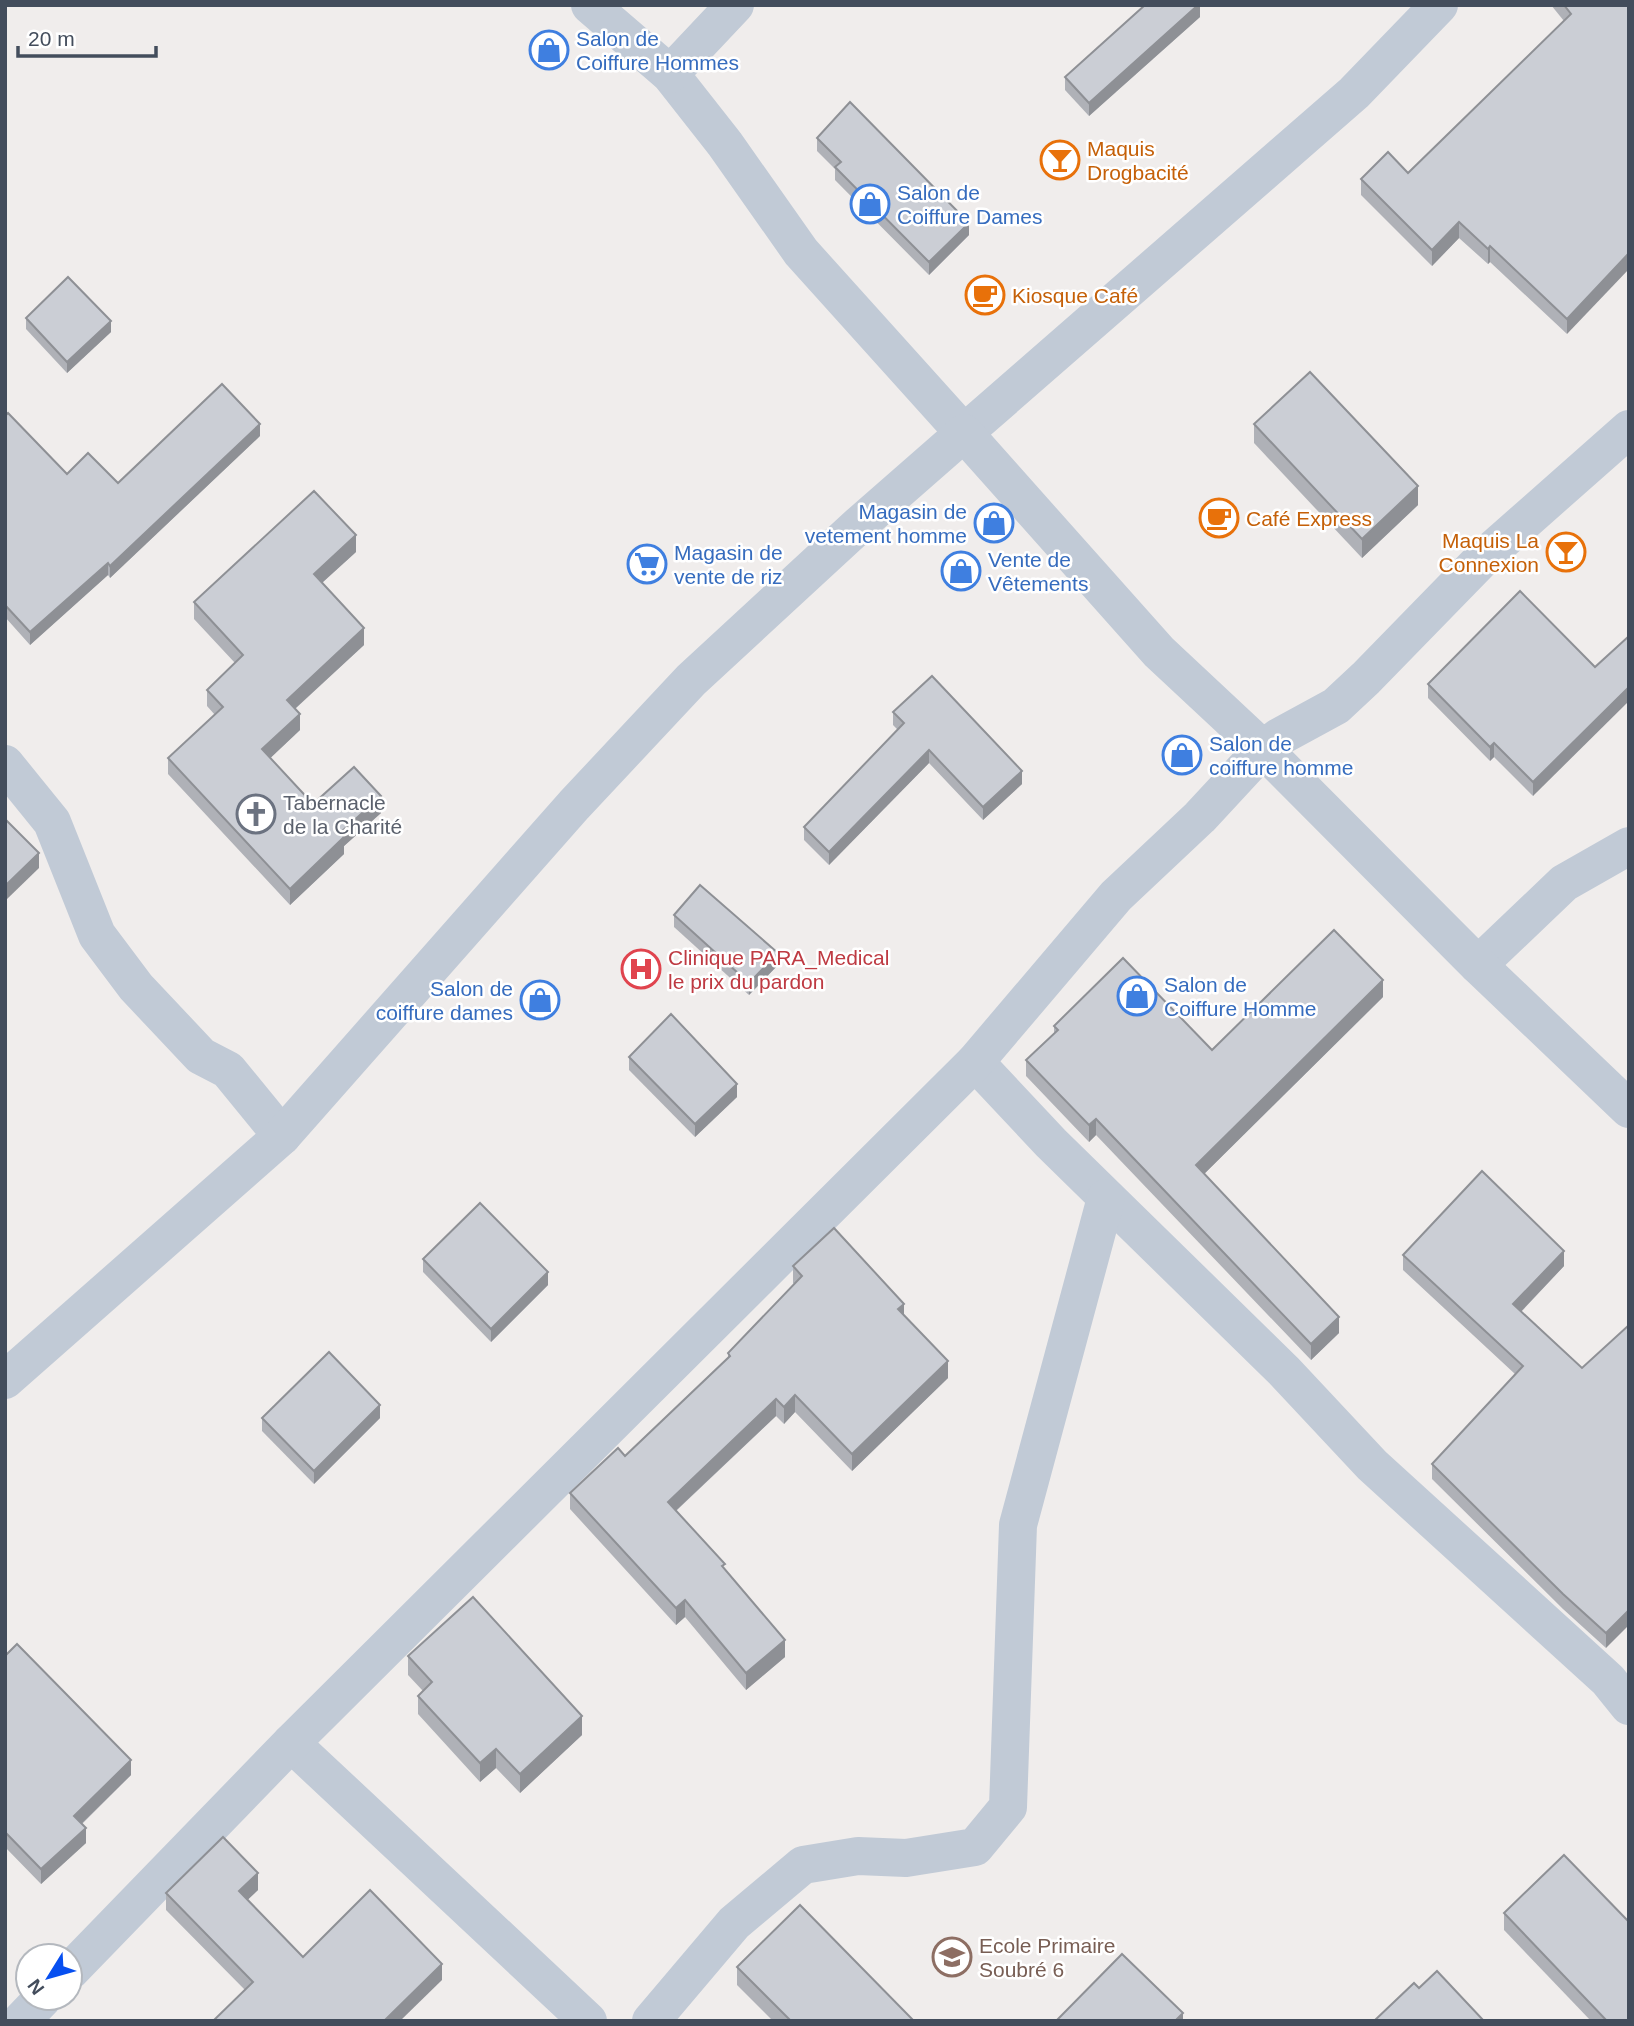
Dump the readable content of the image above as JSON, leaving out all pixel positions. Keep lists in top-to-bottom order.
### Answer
{
  "places": {
    "shop": [
      "Salon de Coiffure Hommes",
      "Salon de Coiffure Dames",
      "Magasin de vetement homme",
      "Vente de Vêtements",
      "Salon de coiffure homme",
      "Salon de Coiffure Homme",
      "Salon de coiffure dames"
    ],
    "bar": ["Maquis Drogbacité", "Maquis La Connexion"],
    "cafe": ["Kiosque Café", "Café Express"],
    "supermarket": ["Magasin de vente de riz"],
    "church": ["Tabernacle de la Charité"],
    "hospital": ["Clinique PARA_Medical le prix du pardon"],
    "school or university": ["Ecole Primaire Soubré 6"]
  },
  "scale_bar": "20 m",
  "north": "bottom left"
}
